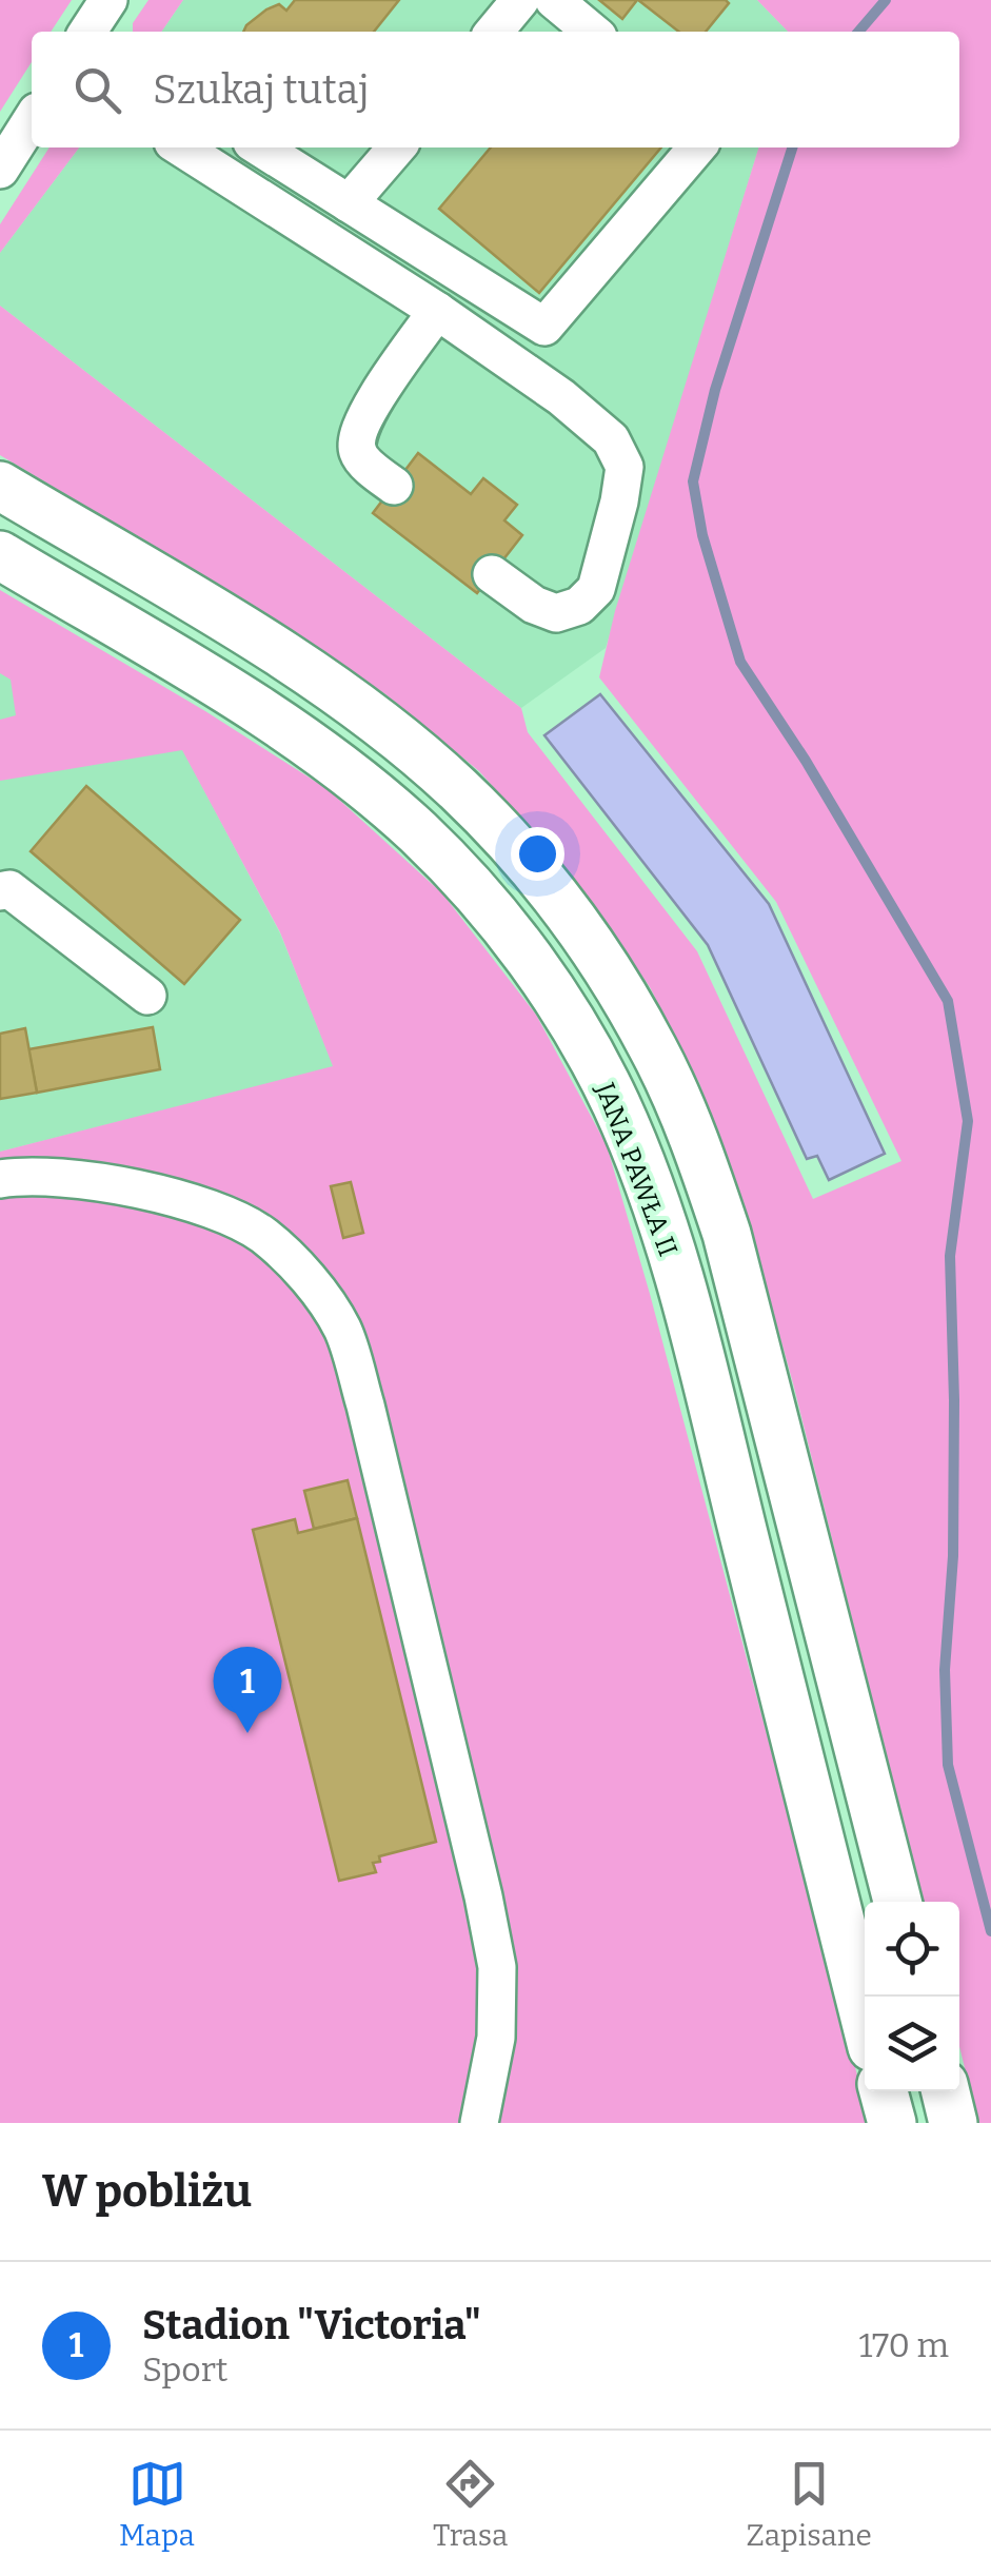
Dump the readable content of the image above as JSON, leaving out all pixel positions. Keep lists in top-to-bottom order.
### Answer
{
  "streets": {
    "main road": ["JANA PAWŁA II"]
  },
  "page": {
    "search": "Szukaj tutaj",
    "pins": "1",
    "heading": "W pobliżu",
    "list": [
      {
        "mark": "1",
        "name": "Stadion \"Victoria\"",
        "note": "Sport",
        "value": "170 m"
      }
    ],
    "nav": ["Mapa", "Trasa", "Zapisane"]
  }
}
